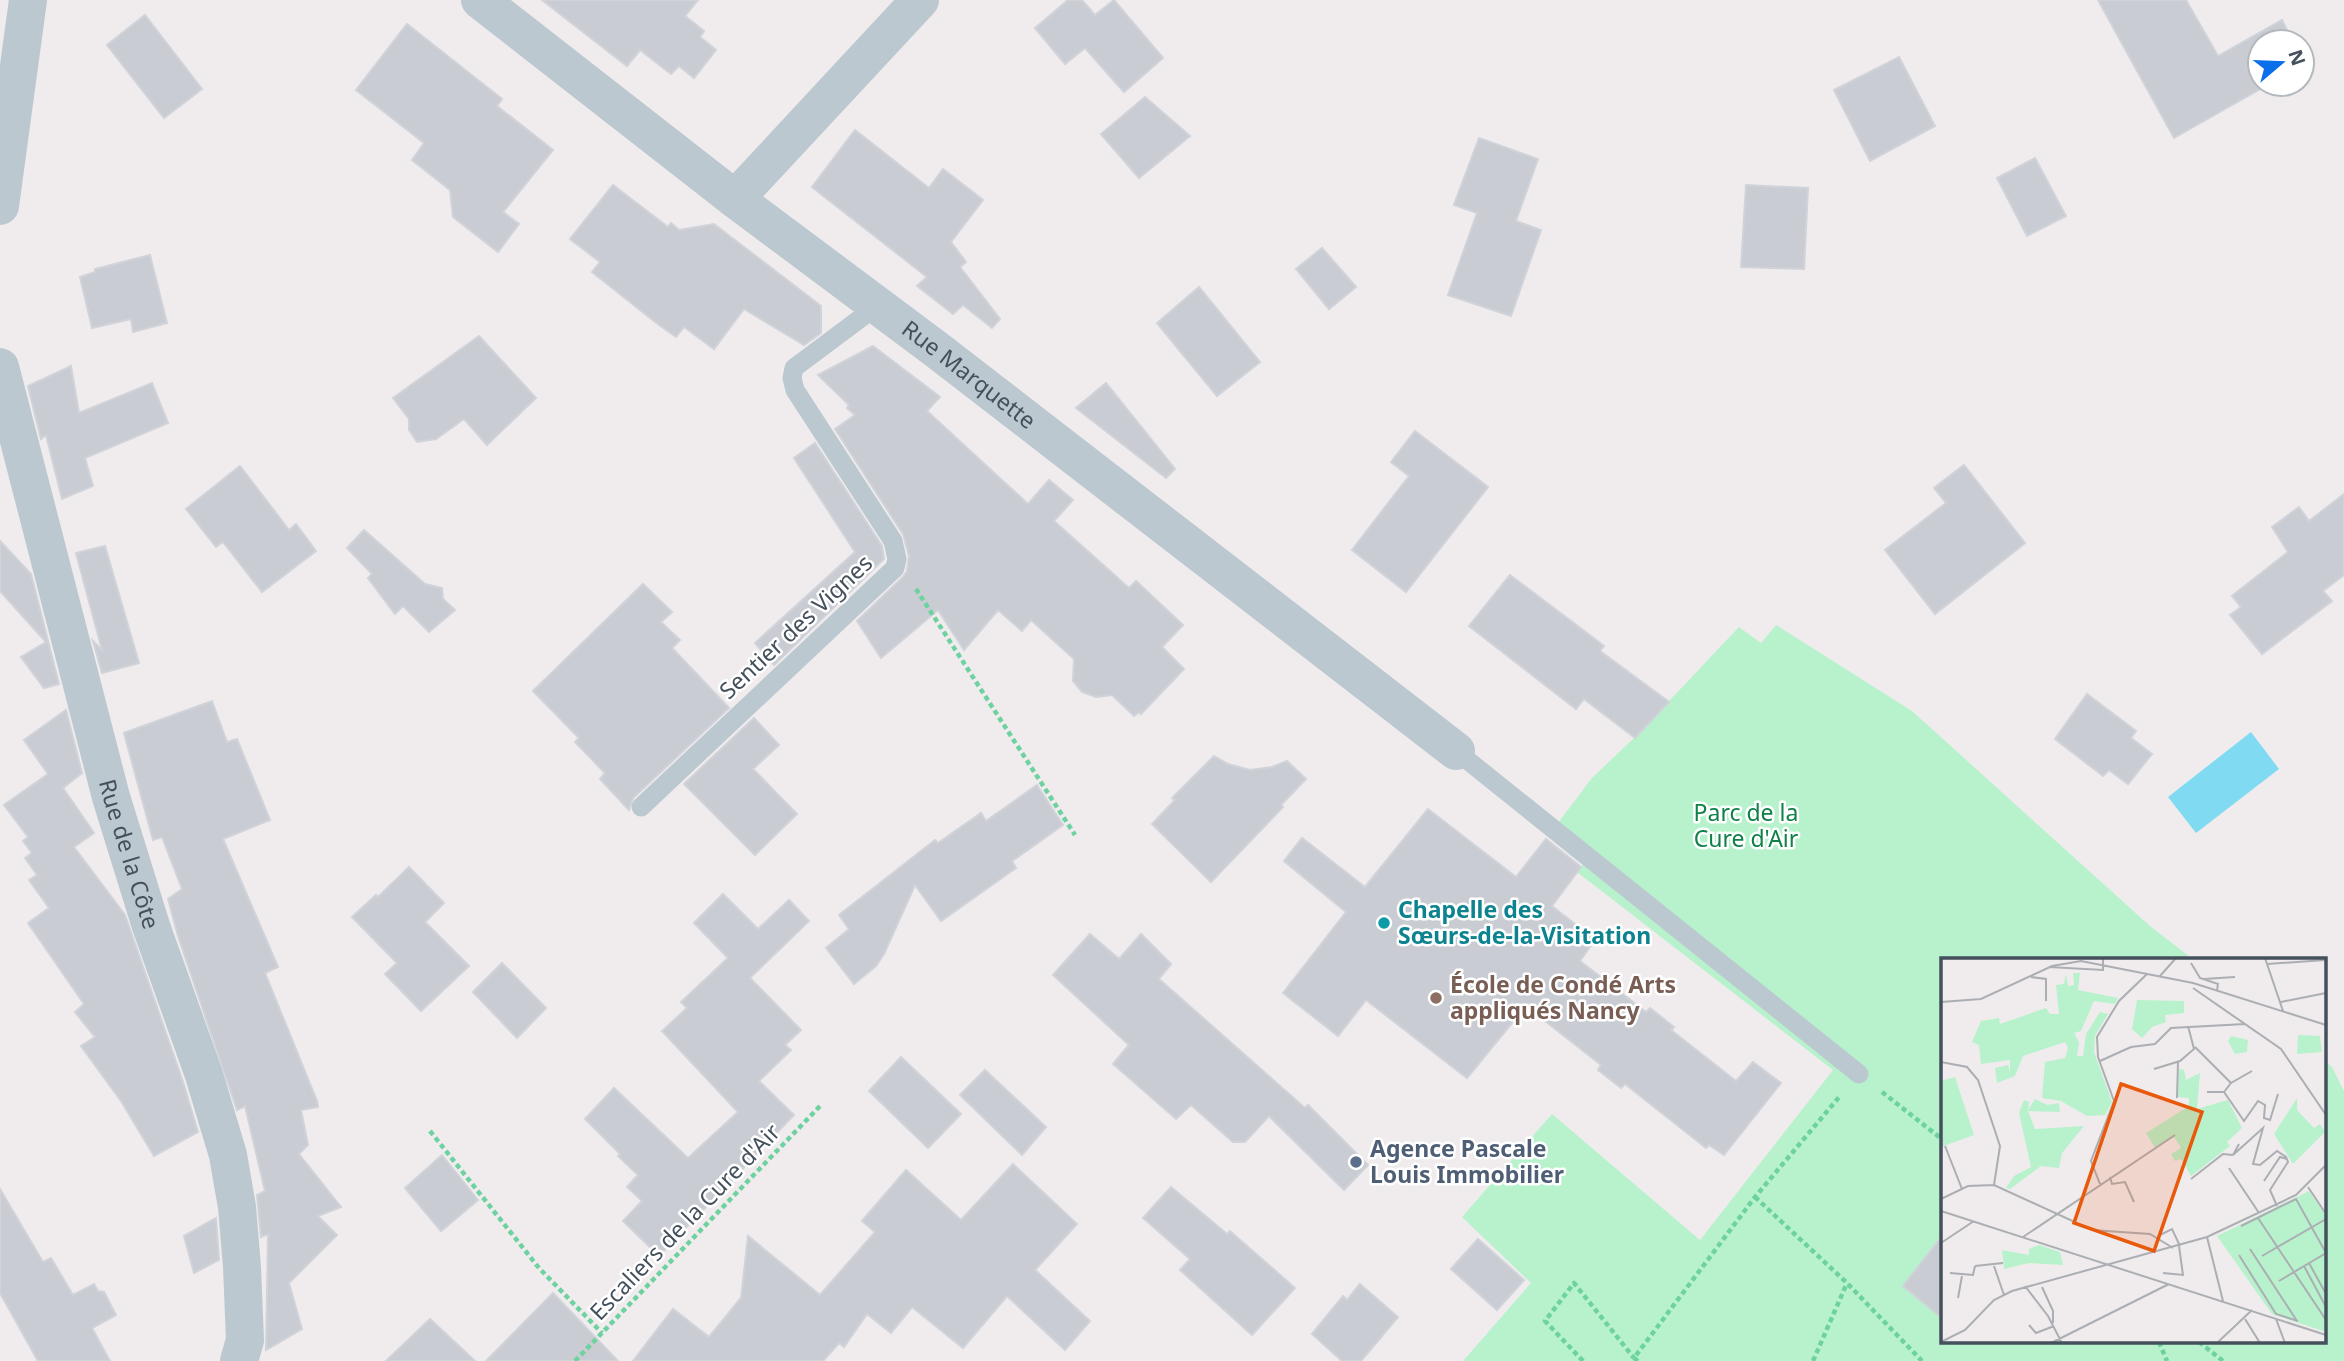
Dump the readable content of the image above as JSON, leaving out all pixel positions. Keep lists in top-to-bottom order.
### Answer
{
  "streets": {
    "street": ["Rue Marquette", "Rue de la Côte"],
    "lane": ["Sentier des Vignes"],
    "path": ["Escaliers de la Cure d'Air"]
  },
  "crossings": [
    ["Rue Marquette", "Sentier des Vignes"]
  ],
  "parks": ["Parc de la Cure d'Air"],
  "places": ["Chapelle des Sœurs-de-la-Visitation", "École de Condé Arts appliqués Nancy", "Agence Pascale Louis Immobilier"],
  "north": "right"
}
